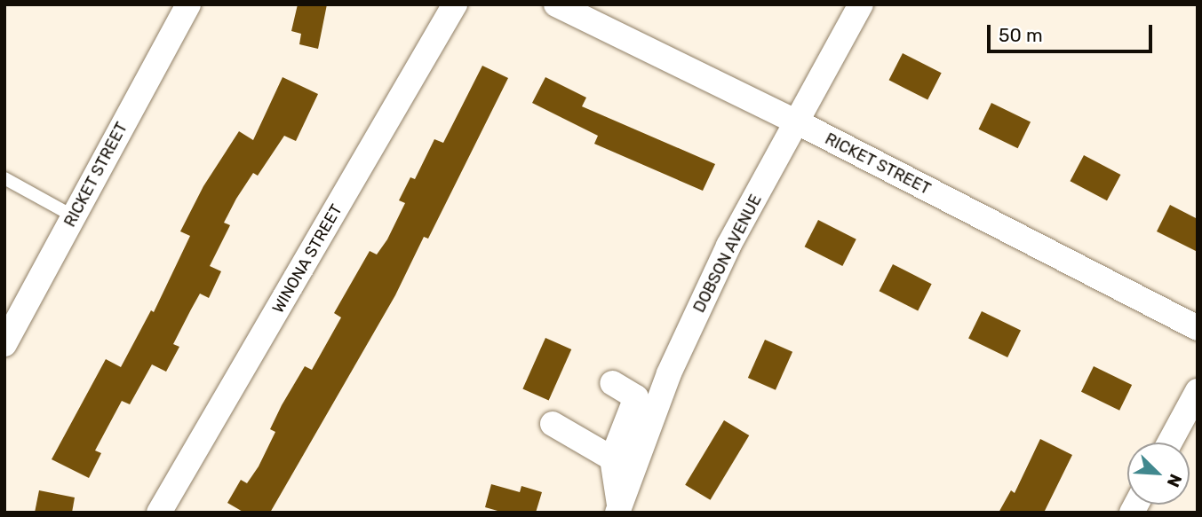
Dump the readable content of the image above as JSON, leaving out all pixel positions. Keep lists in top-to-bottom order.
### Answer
{
  "streets": {
    "street": ["RICKET STREET", "DOBSON AVENUE", "WINONA STREET"]
  },
  "crossings": [
    ["RICKET STREET", "DOBSON AVENUE"]
  ],
  "scale_bar": "50 m",
  "north": "bottom right"
}
